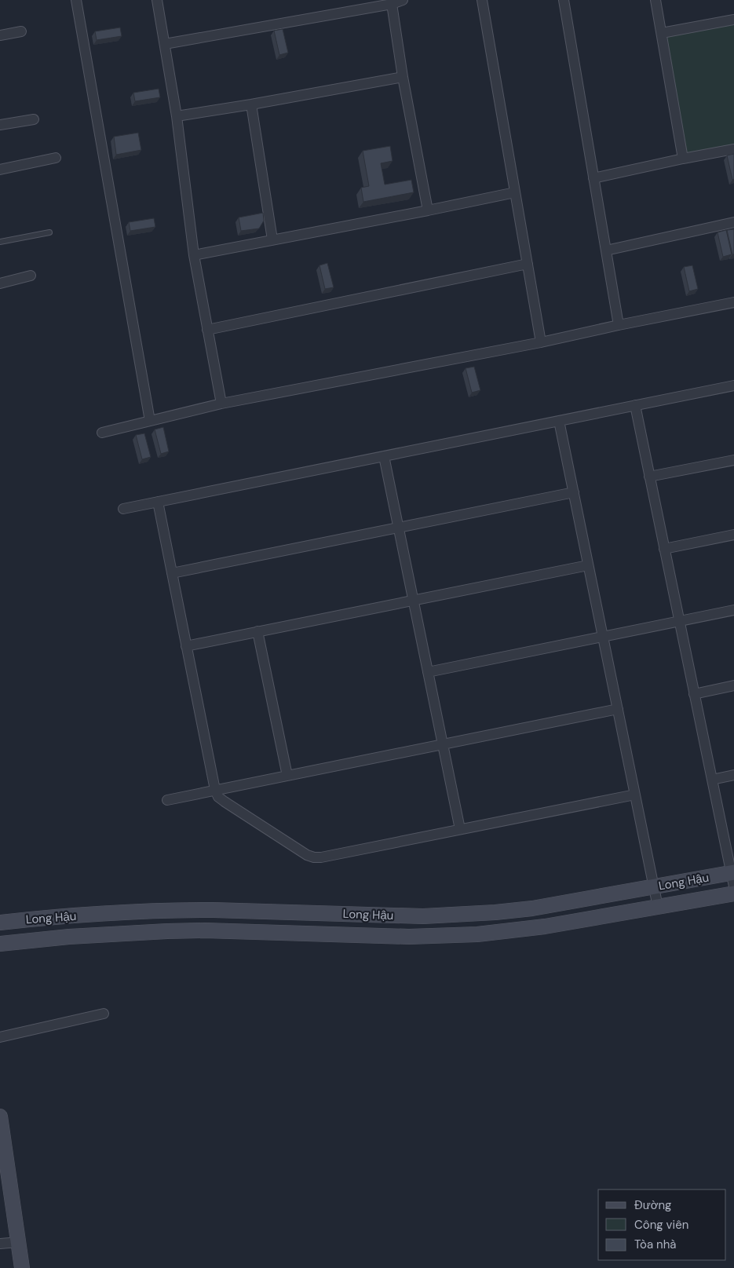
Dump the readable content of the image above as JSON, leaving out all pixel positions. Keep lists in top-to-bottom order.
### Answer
{
  "streets": {
    "main road": ["Long Hậu"]
  },
  "legend": ["Đường", "Công viên", "Tòa nhà"]
}
